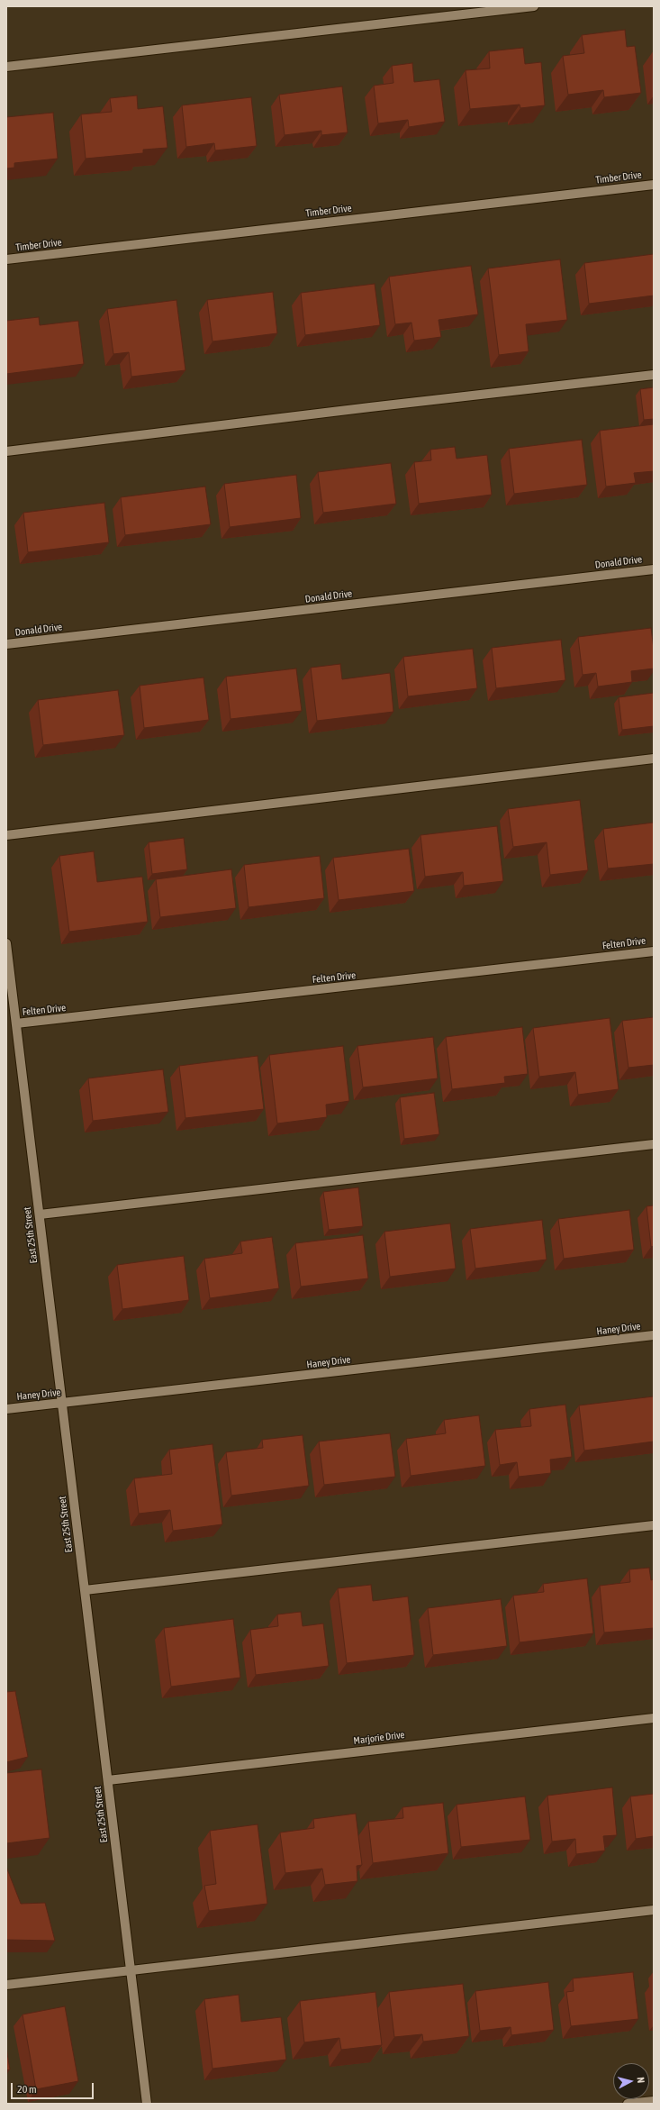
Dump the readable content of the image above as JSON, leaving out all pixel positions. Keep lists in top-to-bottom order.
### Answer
{
  "streets": {
    "street": [
      "Timber Drive",
      "Donald Drive",
      "Felten Drive",
      "East 25th Street",
      "Haney Drive",
      "Marjorie Drive"
    ]
  },
  "crossings": [
    ["Felten Drive", "East 25th Street"],
    ["East 25th Street", "Haney Drive"],
    ["East 25th Street", "Marjorie Drive"]
  ],
  "scale_bar": "20 m",
  "north": "right"
}
